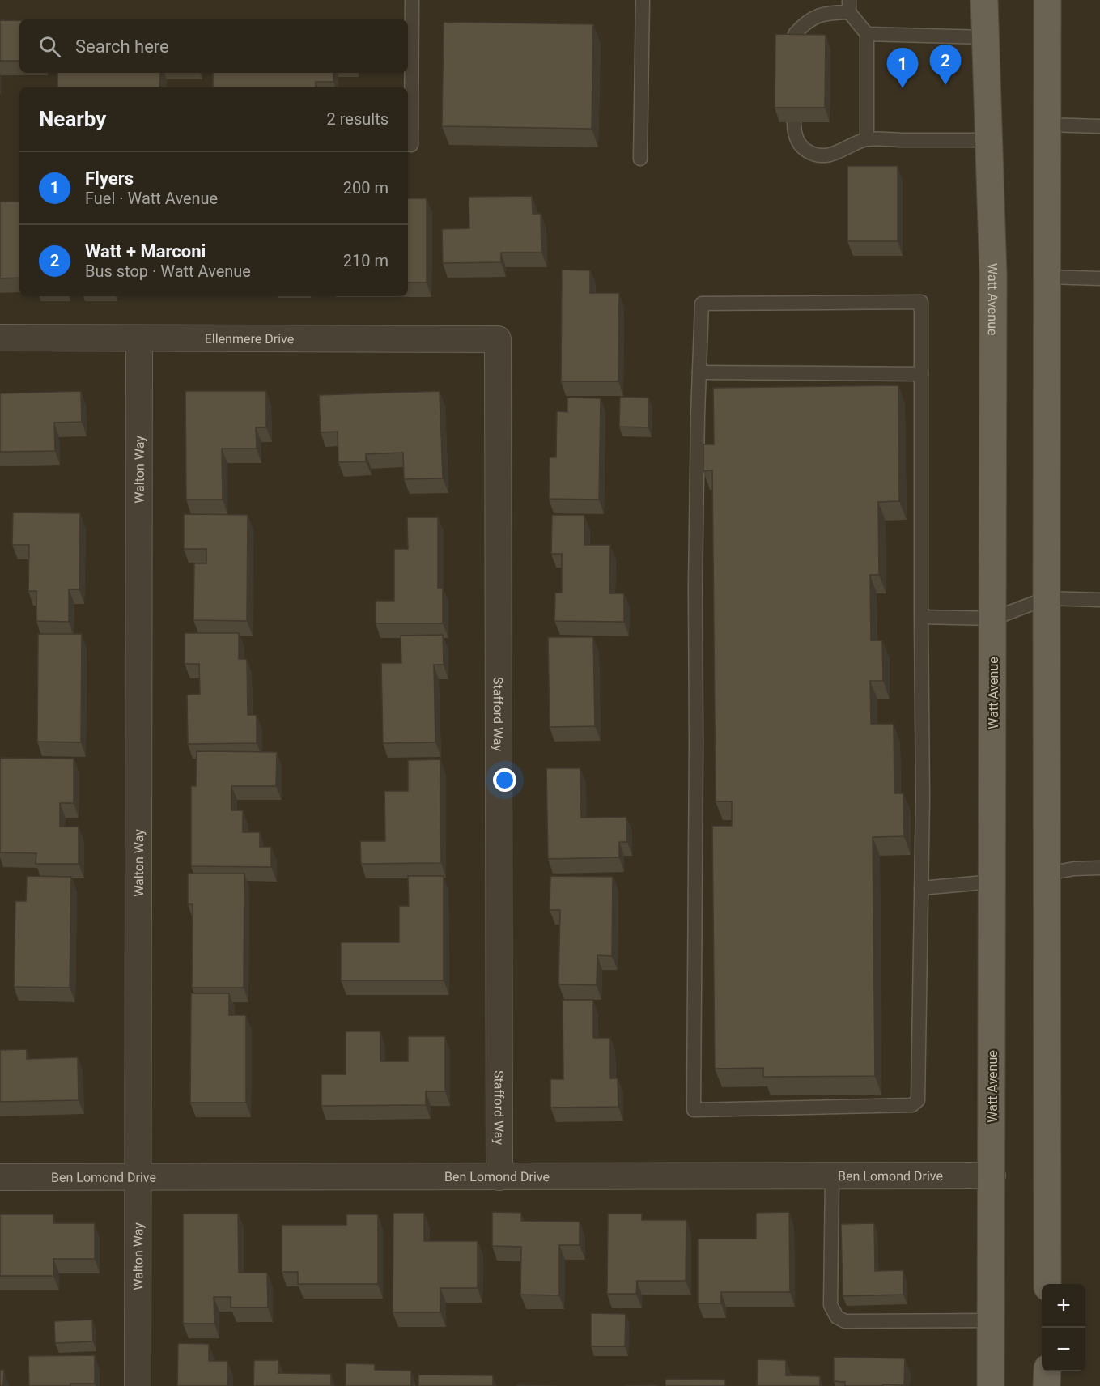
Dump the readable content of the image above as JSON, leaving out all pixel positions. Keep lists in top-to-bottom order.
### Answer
{
  "streets": {
    "main road": ["Watt Avenue"],
    "street": [
      "Ellenmere Drive",
      "Walton Way",
      "Stafford Way",
      "Ben Lomond Drive"
    ]
  },
  "crossings": [
    ["Watt Avenue", "Ben Lomond Drive"],
    ["Ellenmere Drive", "Walton Way"],
    ["Ellenmere Drive", "Stafford Way"],
    ["Walton Way", "Ben Lomond Drive"],
    ["Stafford Way", "Ben Lomond Drive"]
  ],
  "page": {
    "search": "Search here",
    "pins": ["2", "1"],
    "heading": ["Nearby", "2 results"],
    "list": [
      {
        "mark": "1",
        "name": "Flyers",
        "note": "Fuel · Watt Avenue",
        "value": "200 m"
      },
      {
        "mark": "2",
        "name": "Watt + Marconi",
        "note": "Bus stop · Watt Avenue",
        "value": "210 m"
      }
    ],
    "map_buttons": ["+", "−"]
  }
}
